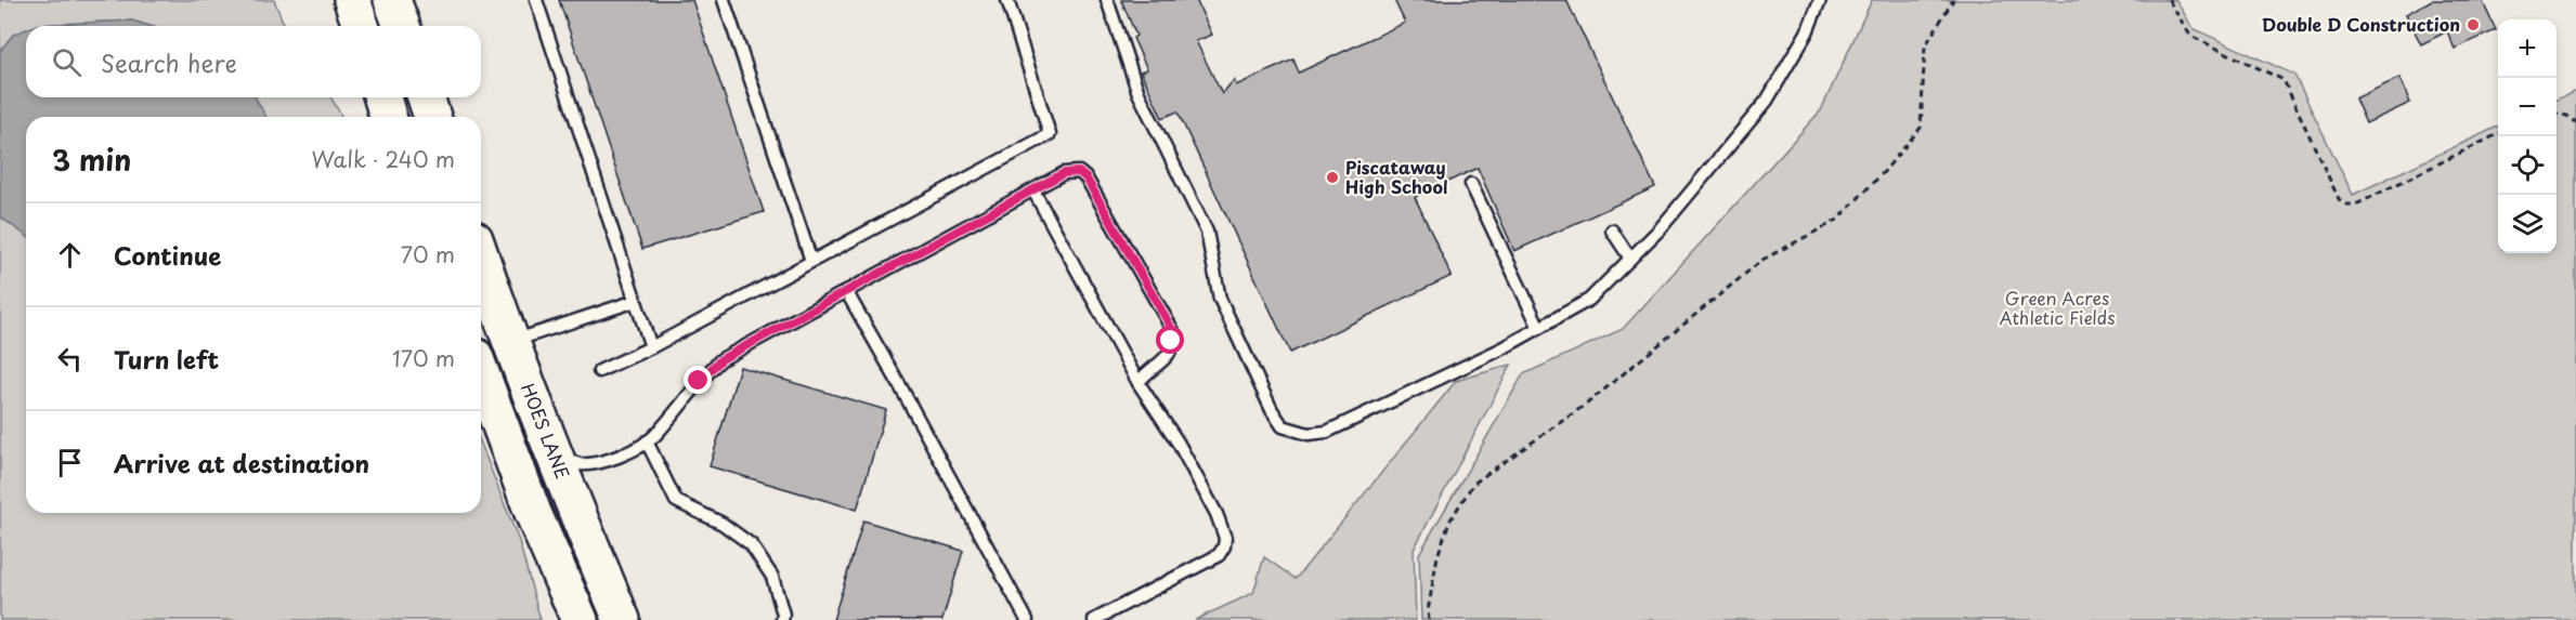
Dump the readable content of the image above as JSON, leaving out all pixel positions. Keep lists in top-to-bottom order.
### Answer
{
  "streets": {
    "highway": ["HOES LANE"]
  },
  "parks": ["Green Acres Athletic Fields"],
  "places": ["Double D Construction", "Piscataway High School"],
  "page": {
    "map_buttons": ["+", "−"],
    "search": "Search here",
    "heading": ["3 min", "Walk · 240 m"],
    "list": [
      ["Continue", "70 m"],
      ["Turn left", "170 m"],
      "Arrive at destination"
    ]
  }
}
